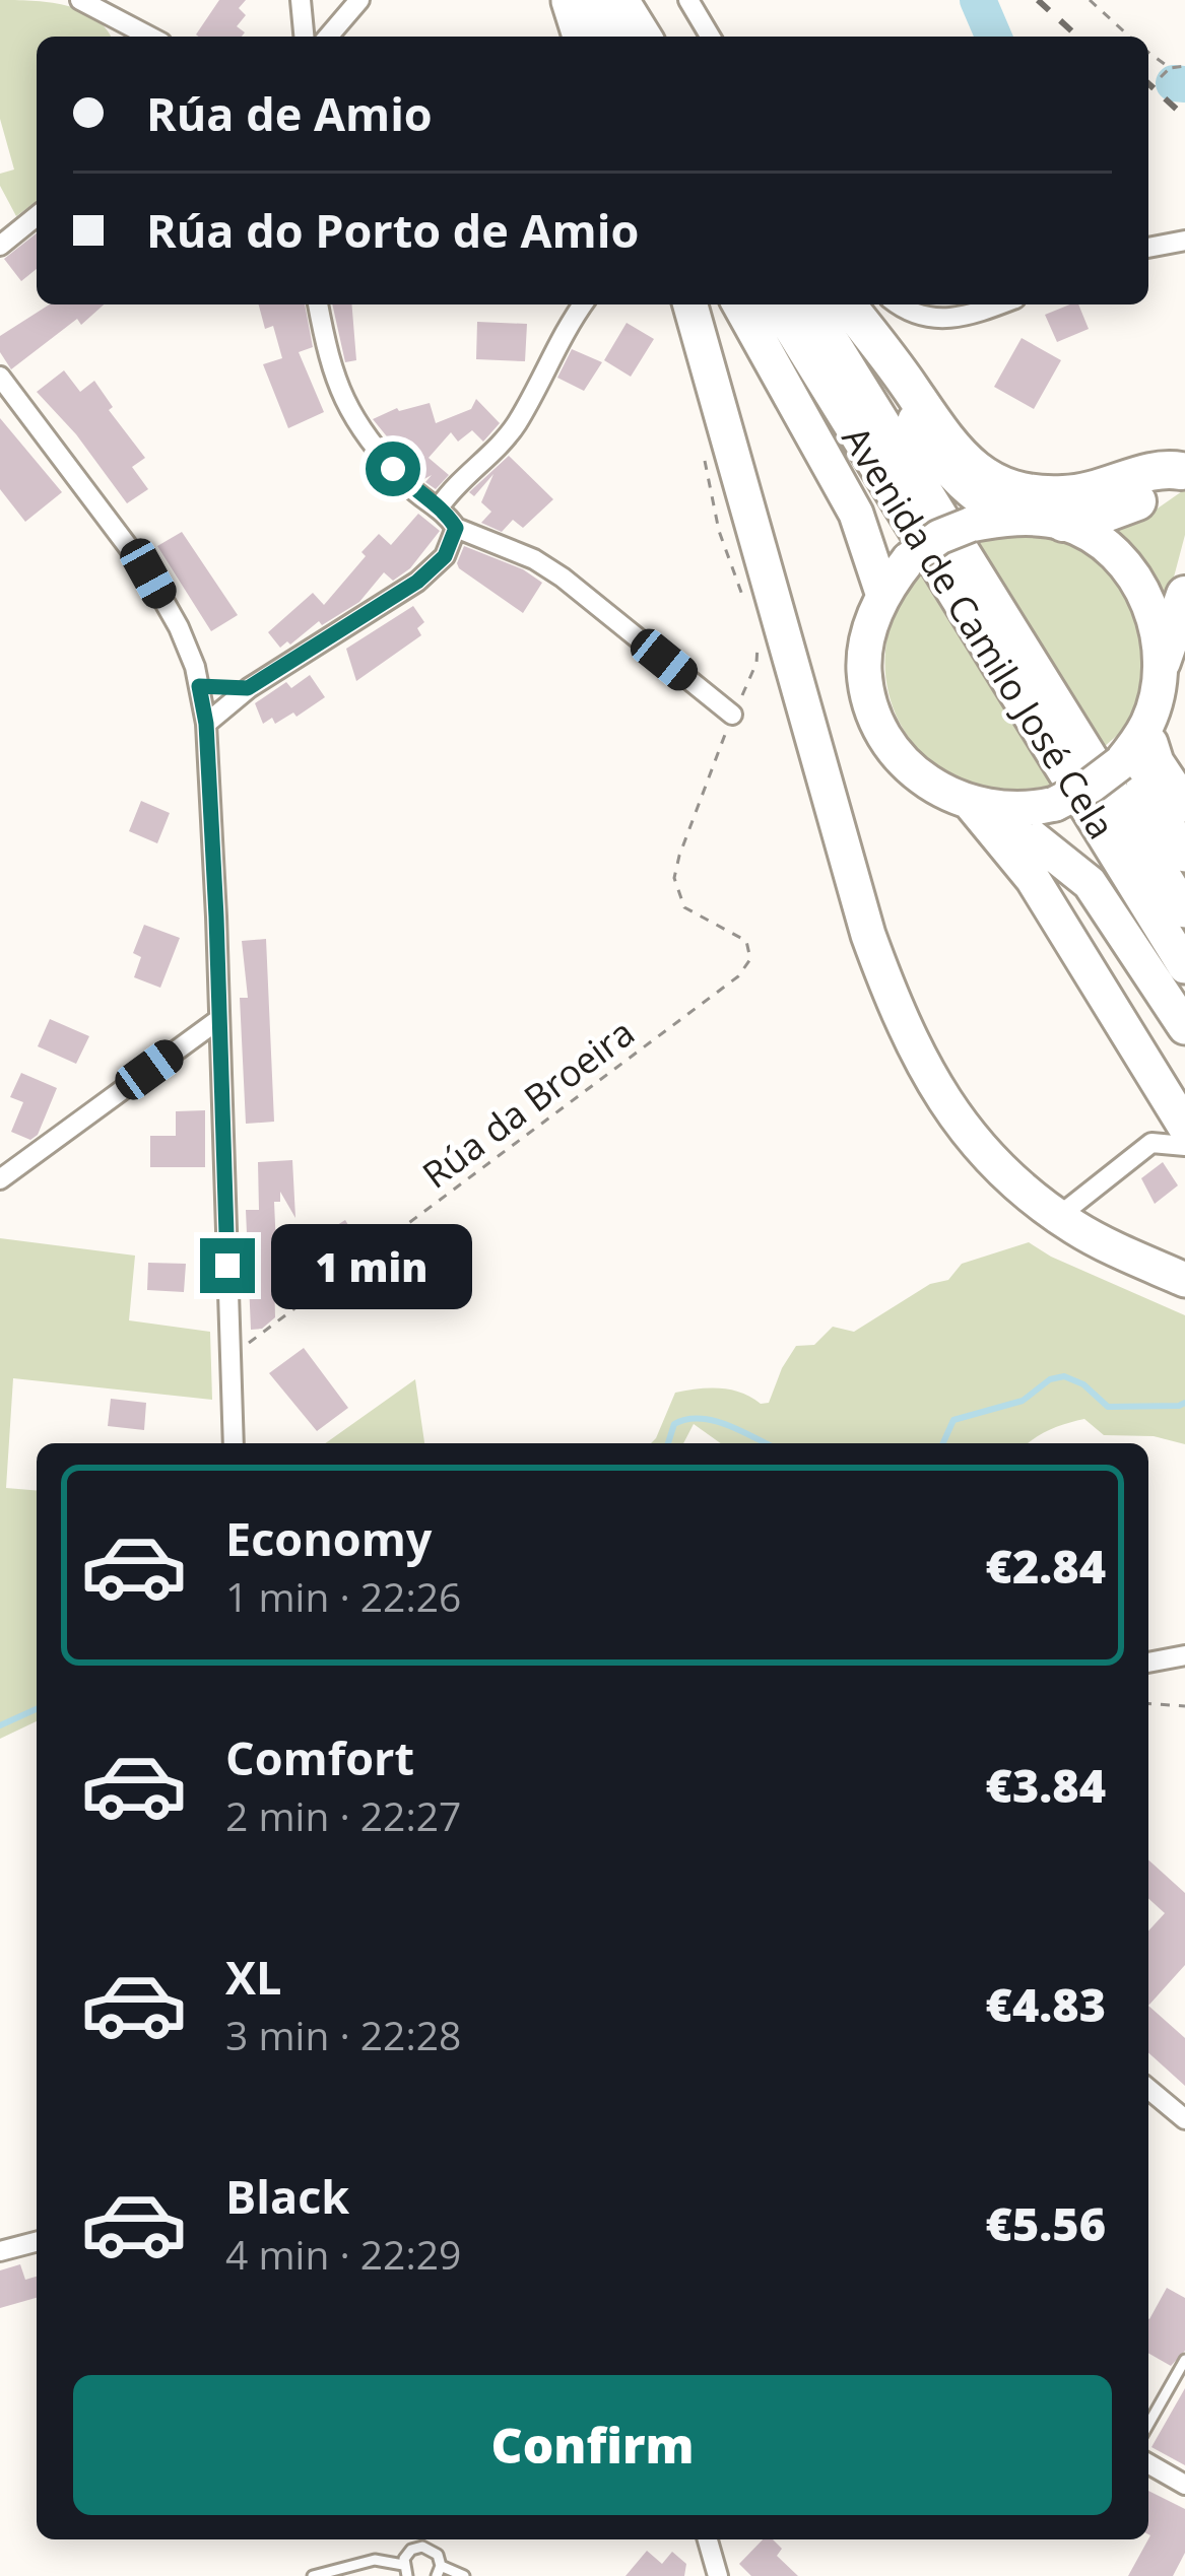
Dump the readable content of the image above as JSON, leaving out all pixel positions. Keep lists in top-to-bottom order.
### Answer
{
  "streets": {
    "highway": ["Avenida de Camilo José Cela"],
    "path": ["Rúa da Broeira"]
  },
  "page": {
    "banner": ["Rúa de Amio", "Rúa do Porto de Amio"],
    "bubble": "1 min",
    "list": [
      {
        "name": "Economy",
        "note": "1 min · 22:26",
        "value": "€2.84"
      },
      {
        "name": "Comfort",
        "note": "2 min · 22:27",
        "value": "€3.84"
      },
      {
        "name": "XL",
        "note": "3 min · 22:28",
        "value": "€4.83"
      },
      {
        "name": "Black",
        "note": "4 min · 22:29",
        "value": "€5.56"
      }
    ],
    "buttons": "Confirm"
  }
}
